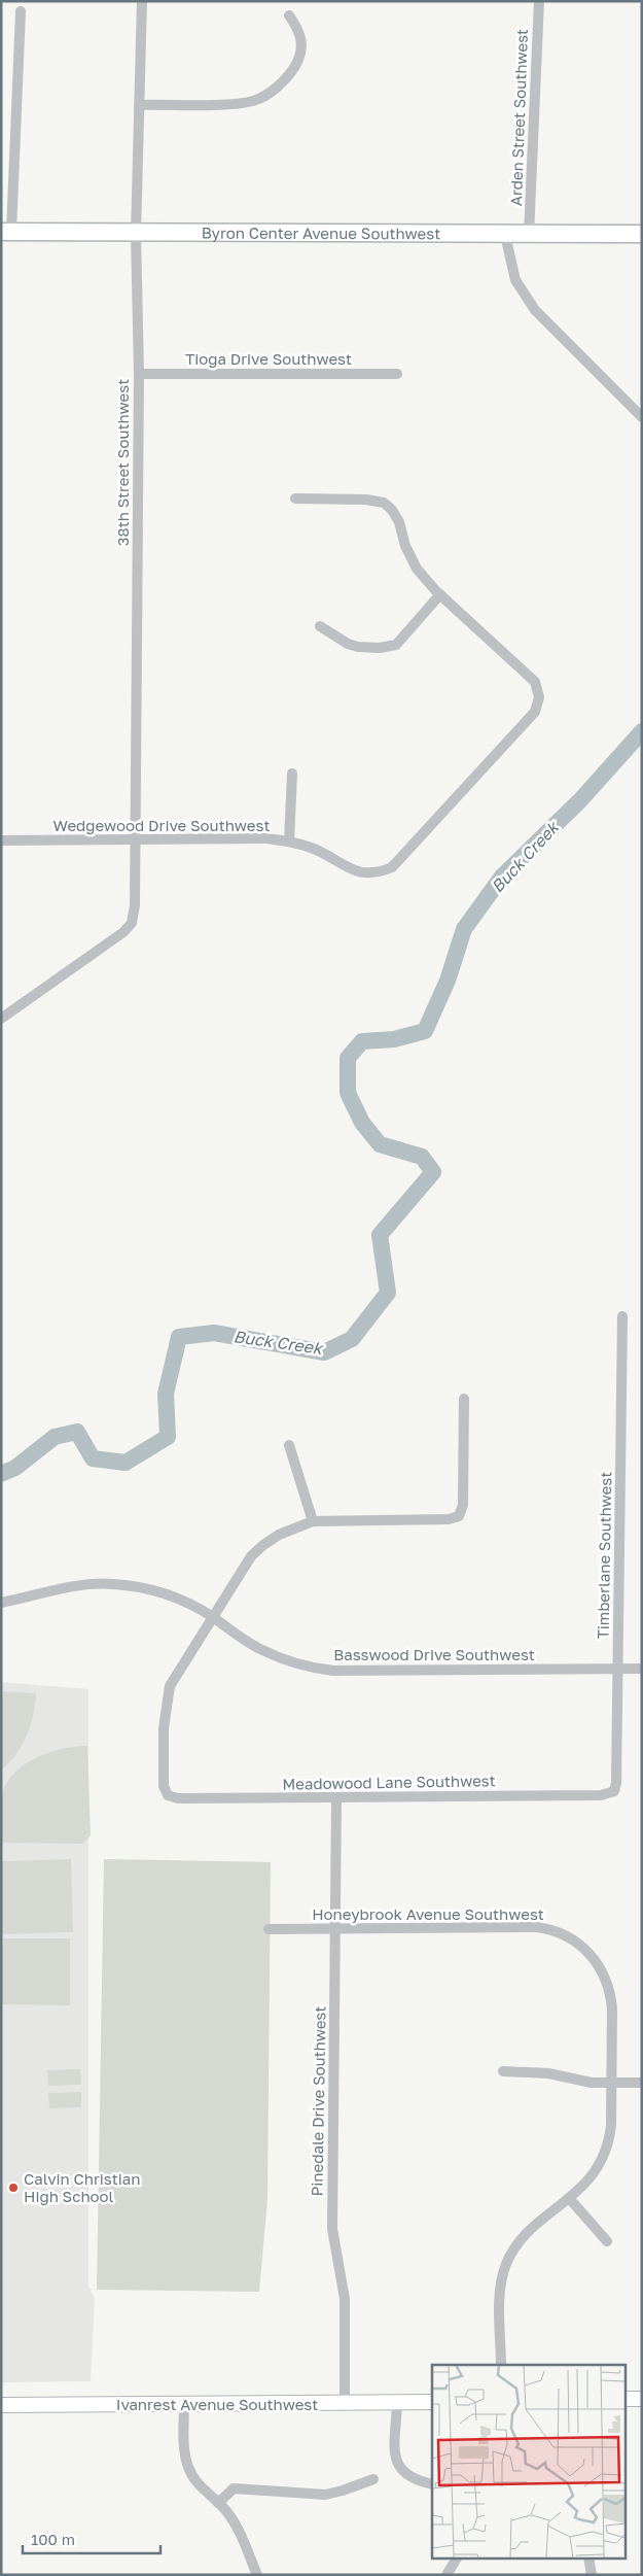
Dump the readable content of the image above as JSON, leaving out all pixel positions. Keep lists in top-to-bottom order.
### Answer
{
  "streets": {
    "main road": ["Byron Center Avenue Southwest"],
    "street": [
      "Arden Street Southwest",
      "Tioga Drive Southwest",
      "38th Street Southwest",
      "Wedgewood Drive Southwest",
      "Timberlane Southwest",
      "Basswood Drive Southwest",
      "Meadowood Lane Southwest",
      "Honeybrook Avenue Southwest",
      "Pinedale Drive Southwest",
      "Ivanrest Avenue Southwest"
    ]
  },
  "crossings": [
    ["Arden Street Southwest", "Byron Center Avenue Southwest"],
    ["Byron Center Avenue Southwest", "38th Street Southwest"],
    ["Tioga Drive Southwest", "38th Street Southwest"],
    ["38th Street Southwest", "Wedgewood Drive Southwest"],
    ["Timberlane Southwest", "Basswood Drive Southwest"],
    ["Timberlane Southwest", "Meadowood Lane Southwest"],
    ["Basswood Drive Southwest", "Meadowood Lane Southwest"],
    ["Meadowood Lane Southwest", "Pinedale Drive Southwest"],
    ["Honeybrook Avenue Southwest", "Pinedale Drive Southwest"],
    ["Pinedale Drive Southwest", "Ivanrest Avenue Southwest"]
  ],
  "water": ["Buck Creek"],
  "places": ["Calvin Christian High School"],
  "scale_bar": "100 m"
}
